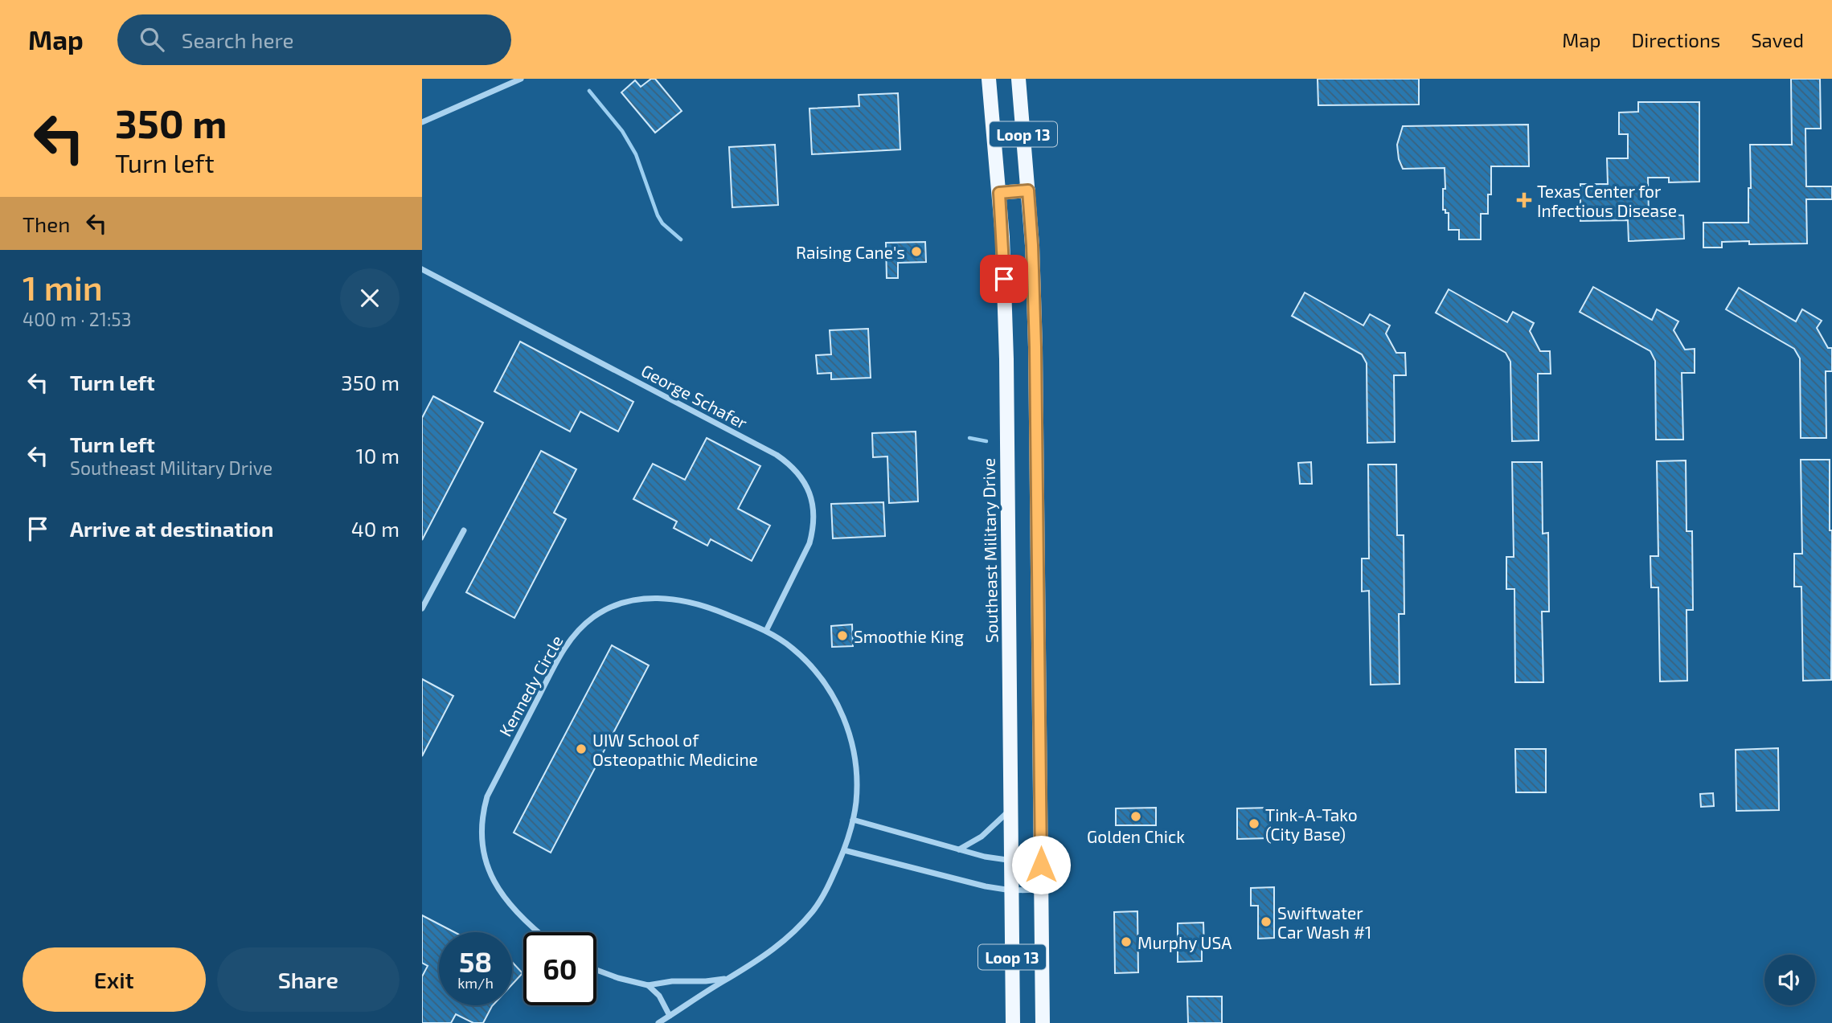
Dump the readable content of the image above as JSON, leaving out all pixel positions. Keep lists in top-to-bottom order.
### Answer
{
  "streets": {
    "main road": ["Loop 13", "Southeast Military Drive"],
    "street": ["George Schafer", "Kennedy Circle"]
  },
  "crossings": [
    ["George Schafer", "Kennedy Circle"]
  ],
  "places": {
    "health": ["Texas Center for Infectious Disease"],
    "other": [
      "Raising Cane's",
      "Smoothie King",
      "UIW School of Osteopathic Medicine",
      "Golden Chick",
      "Tink-A-Tako (City Base)",
      "Swiftwater Car Wash #1",
      "Murphy USA"
    ]
  },
  "page": {
    "header": "Map",
    "search": "Search here",
    "nav": ["Map", "Directions", "Saved"],
    "turn": ["350 m", "Turn left"],
    "then": "Then",
    "heading": ["1 min", "400 m · 21:53"],
    "list": [
      {
        "name": "Turn left",
        "value": "350 m"
      },
      {
        "name": "Turn left",
        "note": "Southeast Military Drive",
        "value": "10 m"
      },
      {
        "name": "Arrive at destination",
        "value": "40 m"
      }
    ],
    "speed": "58 km/h",
    "limit": "60",
    "buttons": ["Exit", "Share"]
  }
}
